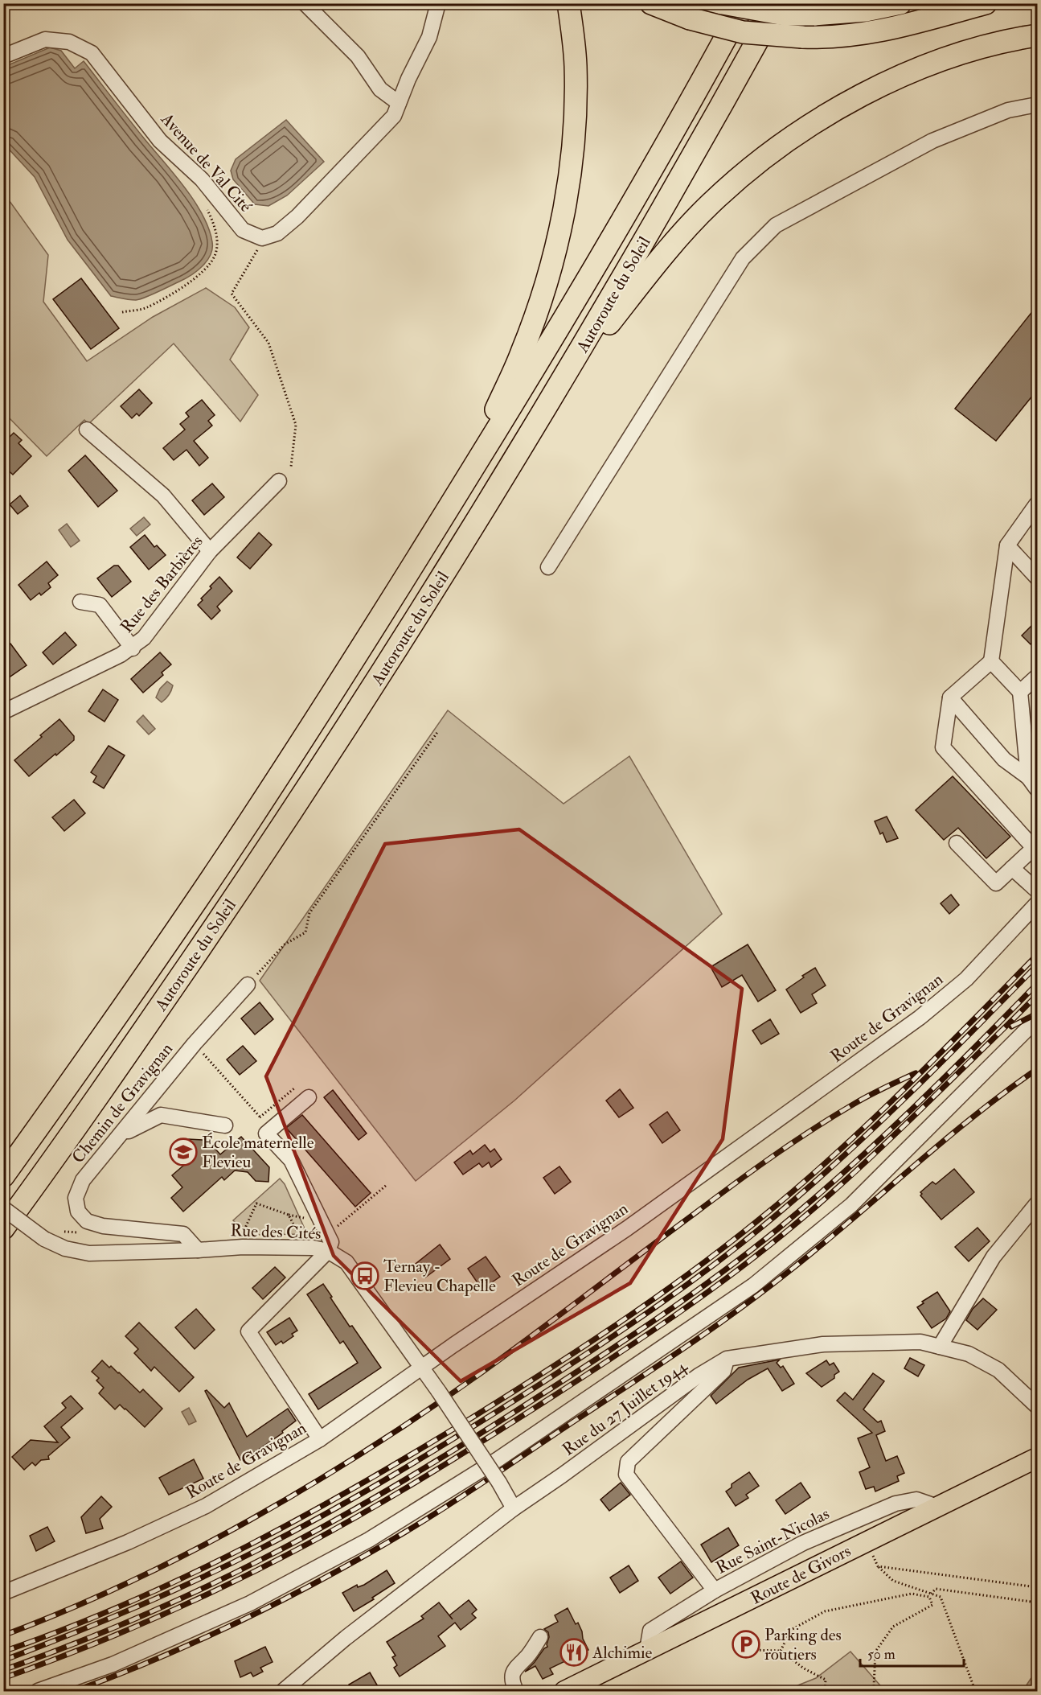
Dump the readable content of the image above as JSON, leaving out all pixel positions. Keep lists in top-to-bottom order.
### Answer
{
  "streets": {
    "highway": ["Autoroute du Soleil"],
    "main road": ["Route de Givors"],
    "street": [
      "Avenue de Val Cité",
      "Rue des Barbières",
      "Route de Gravignan",
      "Chemin de Gravignan",
      "Rue des Cités",
      "Rue du 27 Juillet 1944",
      "Rue Saint-Nicolas"
    ]
  },
  "crossings": [
    ["Route de Gravignan", "Rue des Cités"],
    ["Chemin de Gravignan", "Rue des Cités"],
    ["Rue des Cités", "Rue du 27 Juillet 1944"],
    ["Rue Saint-Nicolas", "Route de Givors"]
  ],
  "places": {
    "school or university": ["École maternelle Flevieu"],
    "bus stop": ["Ternay - Flevieu Chapelle"],
    "parking": ["Parking des routiers"],
    "restaurant": ["Alchimie"]
  },
  "scale_bar": "50 m"
}
